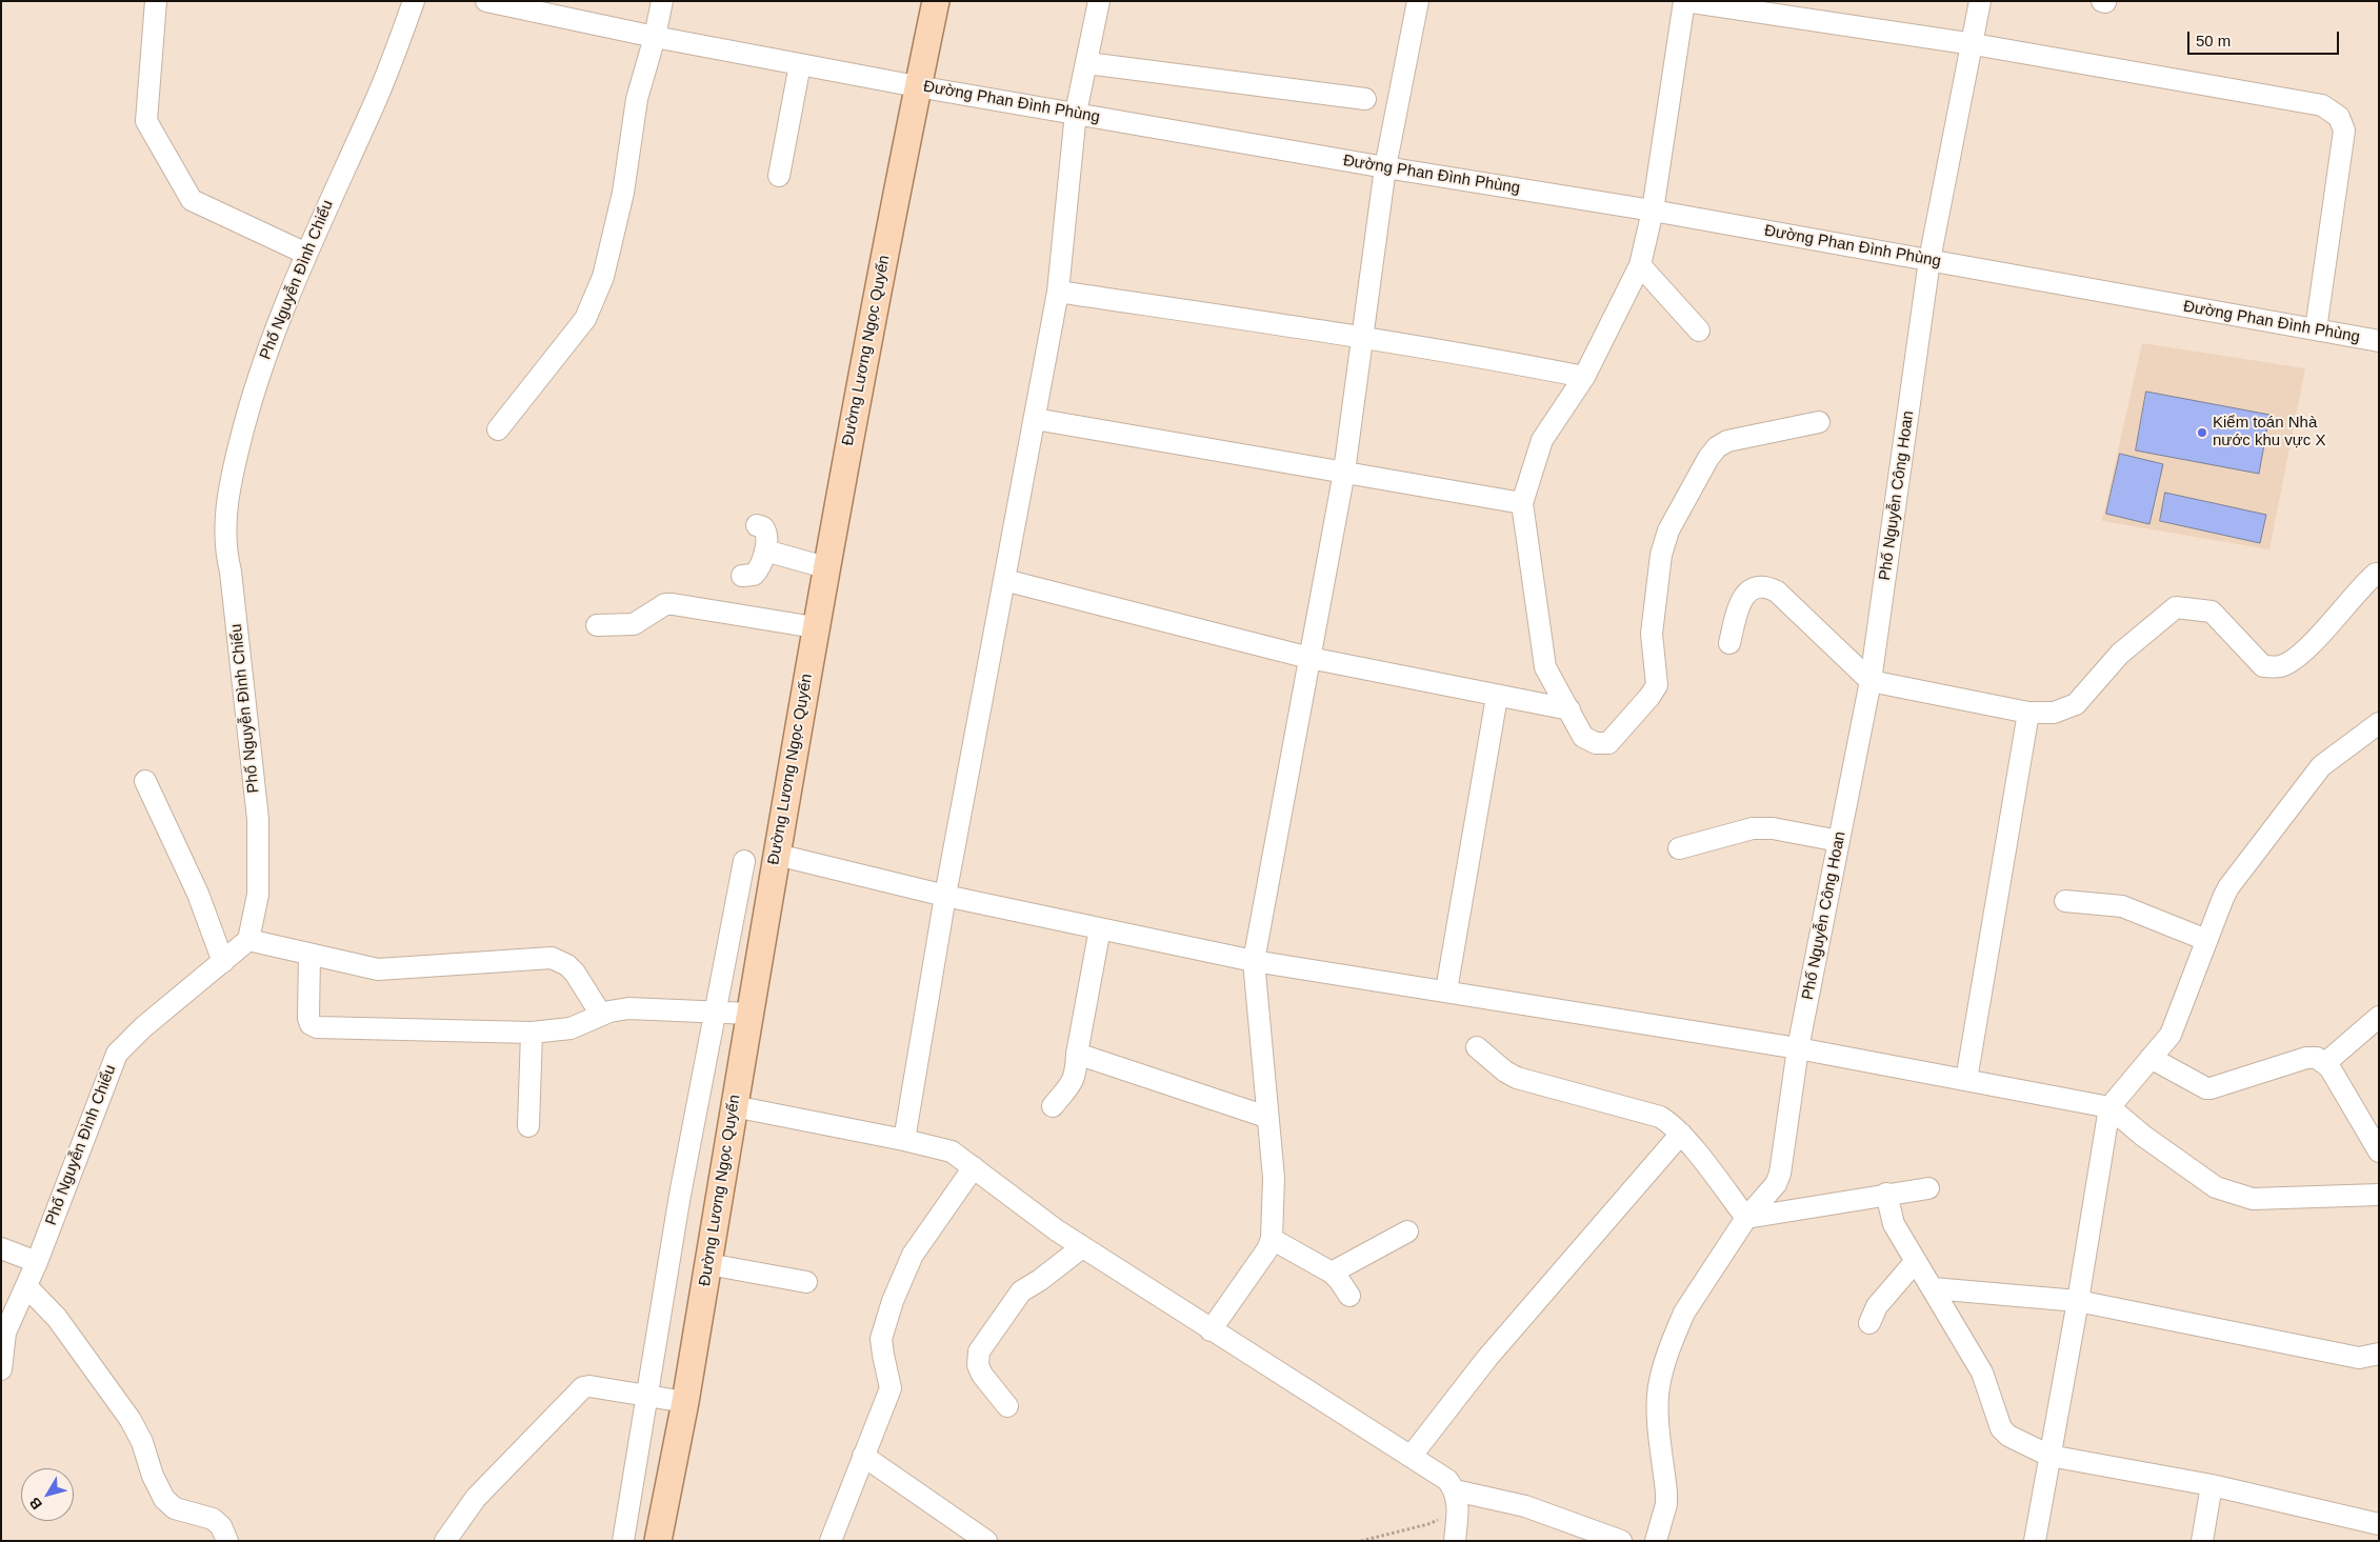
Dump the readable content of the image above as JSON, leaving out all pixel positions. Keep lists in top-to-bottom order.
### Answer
{
  "streets": {
    "main road": ["Đường Lương Ngọc Quyến"],
    "street": ["Đường Phan Đình Phùng", "Phố Nguyễn Đình Chiểu", "Phố Nguyễn Công Hoan"]
  },
  "crossings": [
    ["Đường Phan Đình Phùng", "Đường Lương Ngọc Quyến"],
    ["Đường Phan Đình Phùng", "Phố Nguyễn Công Hoan"]
  ],
  "places": ["Kiểm toán Nhà nước khu vực X"],
  "scale_bar": "50 m",
  "north": "bottom left"
}
